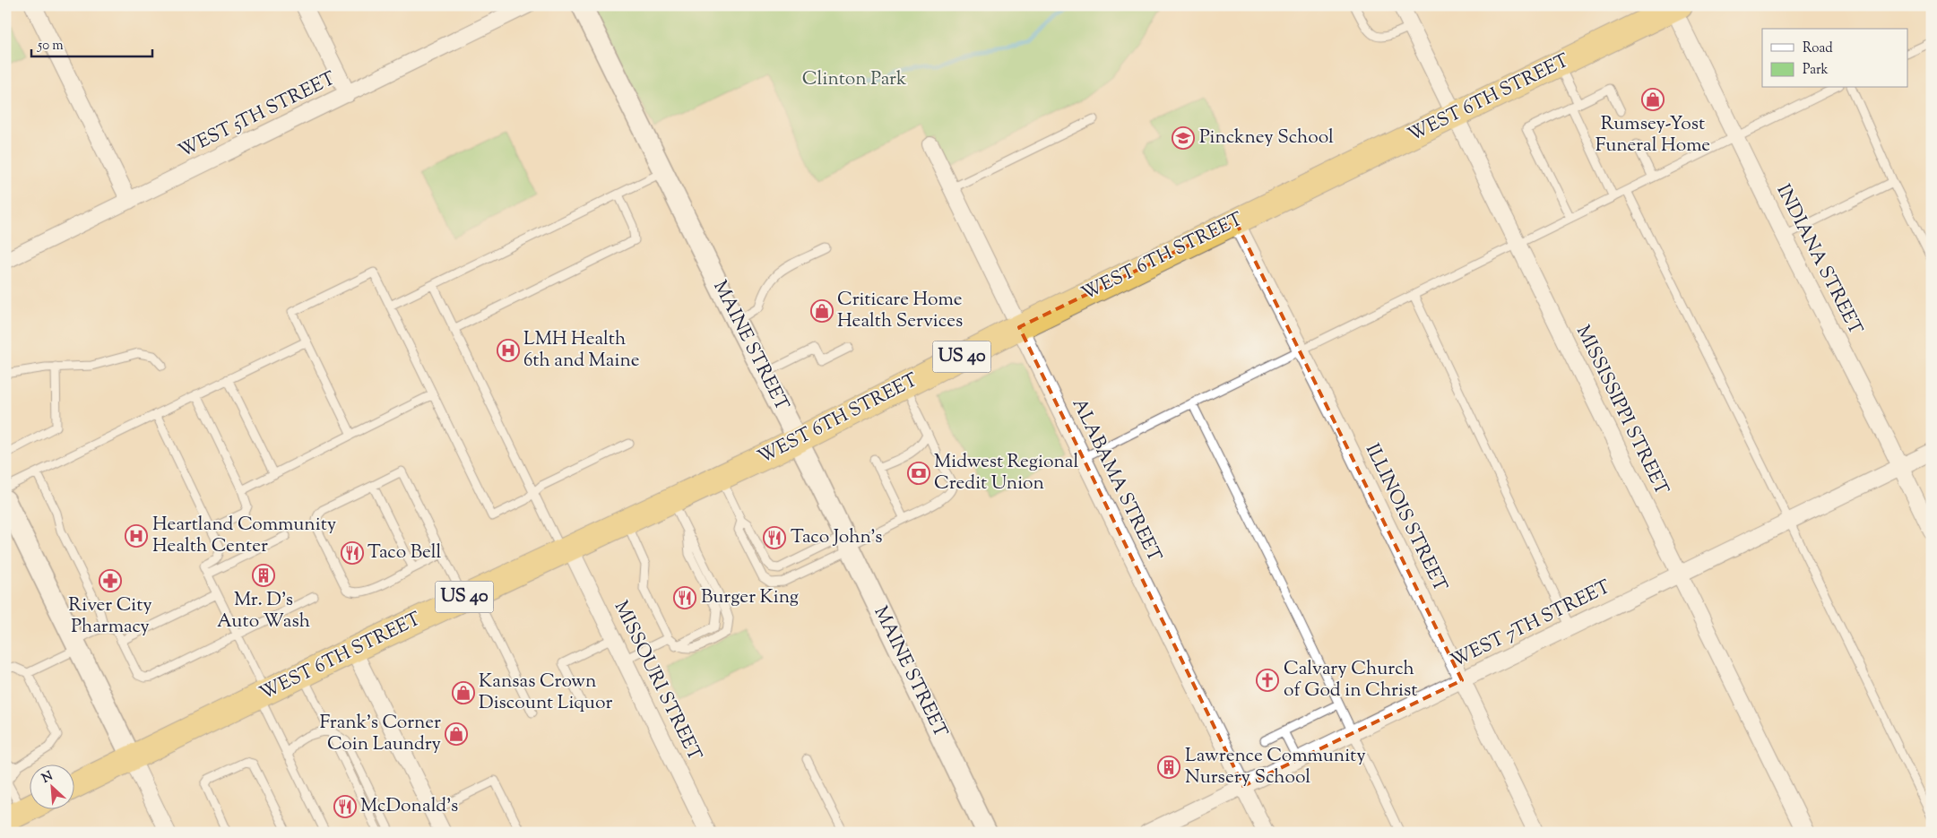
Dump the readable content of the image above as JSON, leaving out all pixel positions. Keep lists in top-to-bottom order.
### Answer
{
  "streets": {
    "highway": ["WEST 6TH STREET", "US 40"],
    "street": [
      "WEST 5TH STREET",
      "INDIANA STREET",
      "MAINE STREET",
      "MISSISSIPPI STREET",
      "ALABAMA STREET",
      "ILLINOIS STREET",
      "WEST 7TH STREET",
      "MISSOURI STREET"
    ]
  },
  "crossings": [
    ["WEST 6TH STREET", "INDIANA STREET"],
    ["WEST 6TH STREET", "MAINE STREET"],
    ["WEST 6TH STREET", "MISSISSIPPI STREET"],
    ["WEST 6TH STREET", "ALABAMA STREET"],
    ["WEST 6TH STREET", "ILLINOIS STREET"],
    ["WEST 6TH STREET", "MISSOURI STREET"],
    ["INDIANA STREET", "WEST 7TH STREET"],
    ["MISSISSIPPI STREET", "WEST 7TH STREET"],
    ["ALABAMA STREET", "WEST 7TH STREET"],
    ["ILLINOIS STREET", "WEST 7TH STREET"]
  ],
  "parks": ["Clinton Park"],
  "places": {
    "shop": [
      "Rumsey-Yost Funeral Home",
      "Criticare Home Health Services",
      "Kansas Crown Discount Liquor",
      "Frank's Corner Coin Laundry"
    ],
    "school or university": ["Pinckney School"],
    "hospital": ["LMH Health 6th and Maine", "Heartland Community Health Center"],
    "bank": ["Midwest Regional Credit Union"],
    "restaurant": [
      "Taco John's",
      "Taco Bell",
      "Burger King",
      "McDonald's"
    ],
    "building": ["Mr. D's Auto Wash", "Lawrence Community Nursery School"],
    "pharmacy": ["River City Pharmacy"],
    "church": ["Calvary Church of God in Christ"]
  },
  "legend": ["Road", "Park"],
  "scale_bar": "50 m",
  "north": "top left"
}
